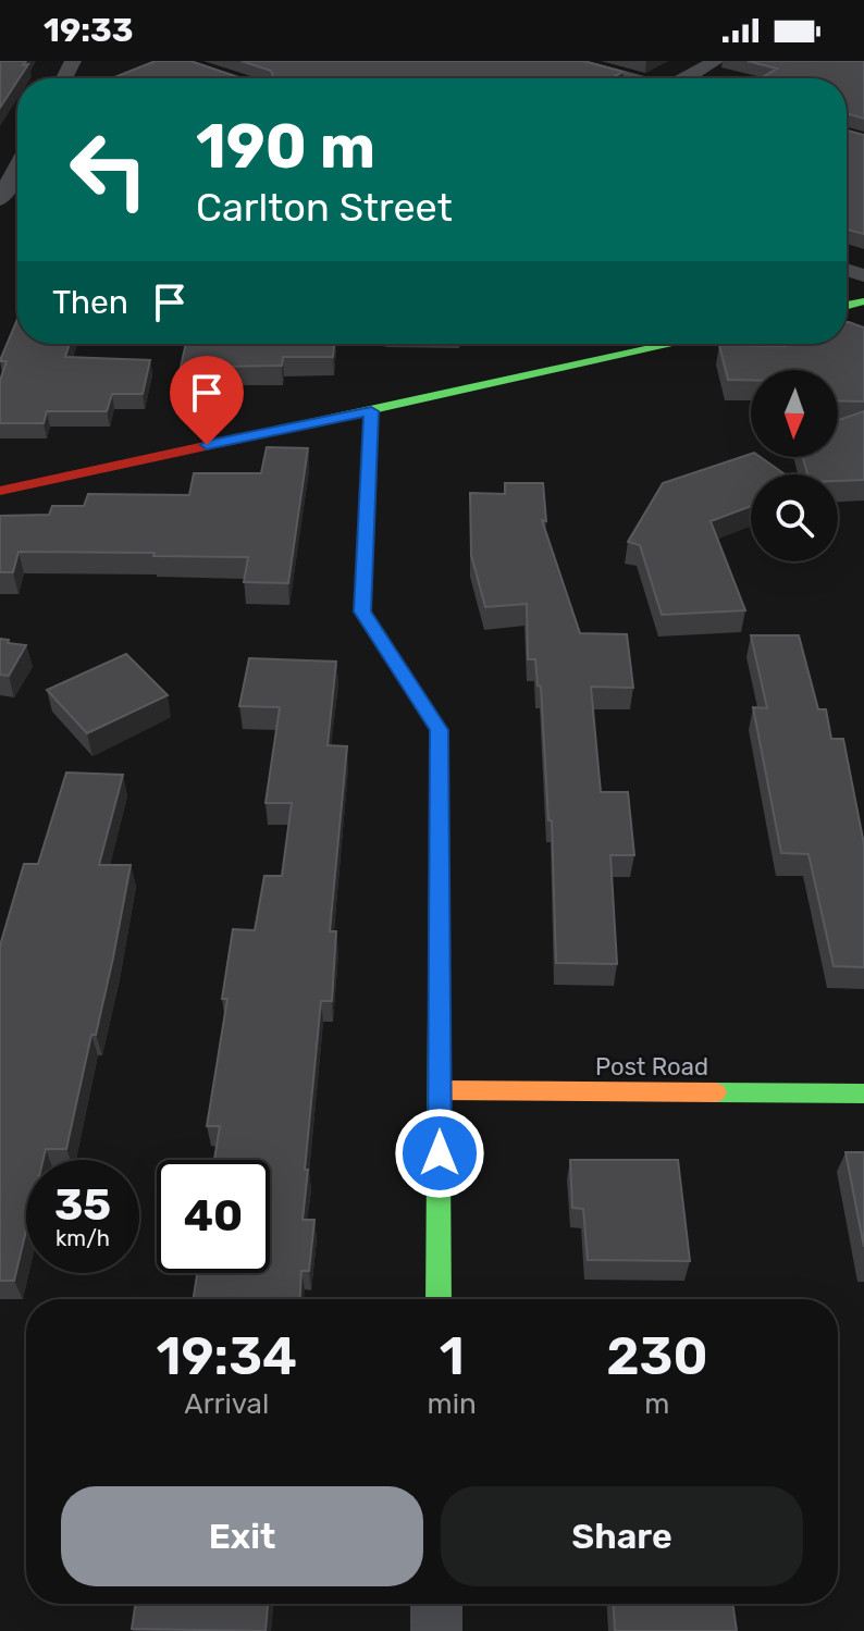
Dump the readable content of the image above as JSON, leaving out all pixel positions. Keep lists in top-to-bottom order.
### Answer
{
  "streets": {
    "street": ["Post Road"]
  },
  "north": "bottom",
  "page": {
    "status": "19:33",
    "turn": ["190 m", "Carlton Street"],
    "then": "Then",
    "speed": "35 km/h",
    "limit": "40",
    "eta": [
      "19:34",
      "Arrival",
      "1",
      "min",
      "230",
      "m"
    ],
    "buttons": ["Exit", "Share"]
  }
}
